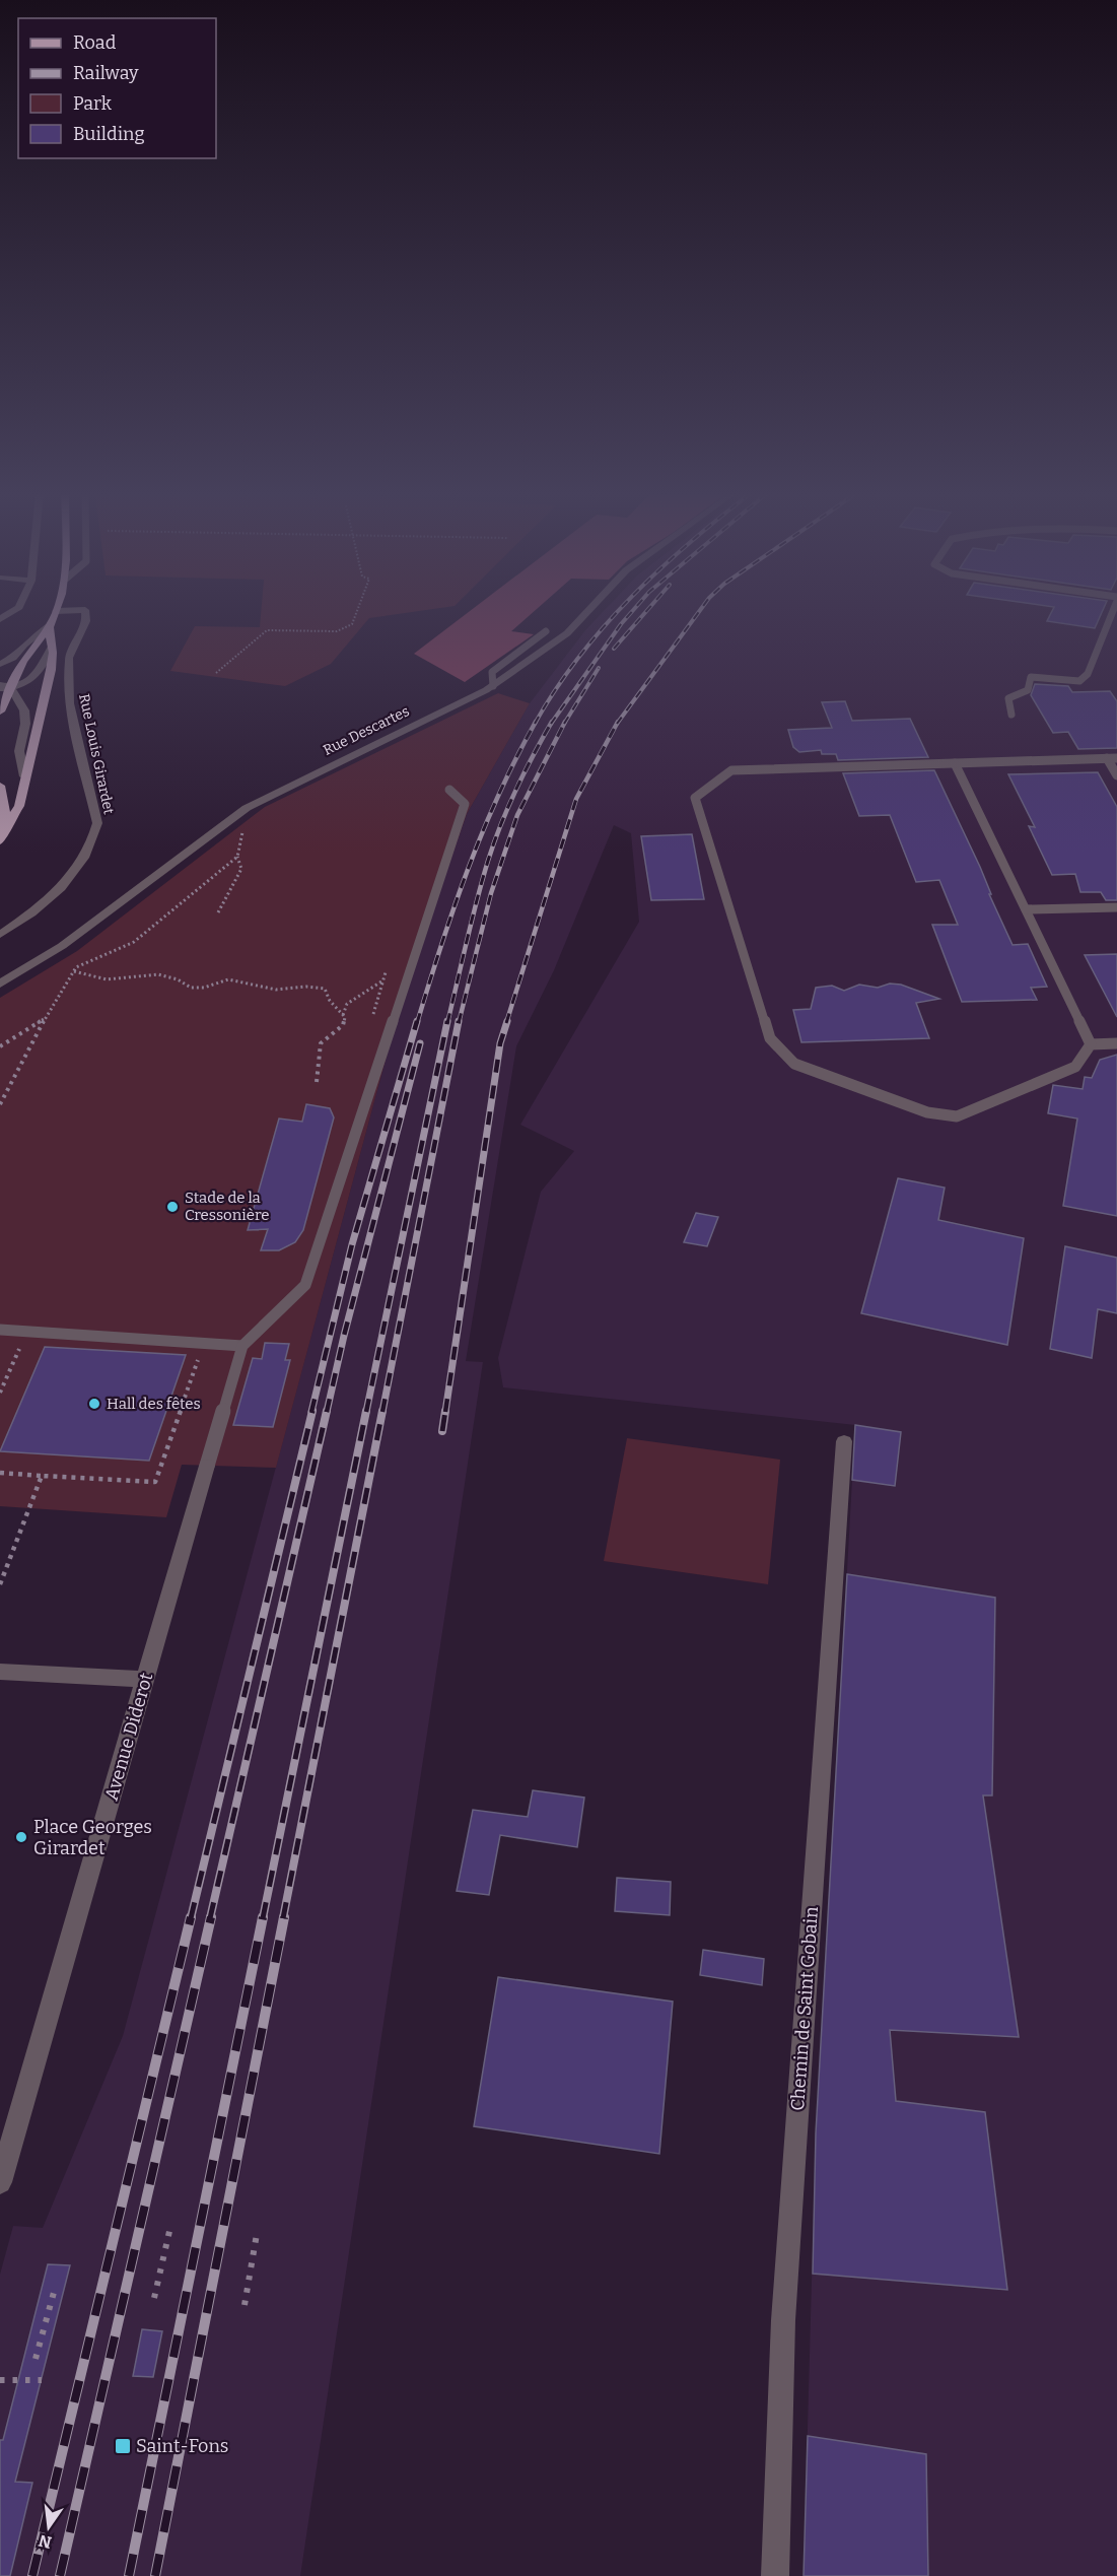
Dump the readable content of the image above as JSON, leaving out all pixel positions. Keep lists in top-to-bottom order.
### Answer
{
  "streets": {
    "street": [
      "Rue Descartes",
      "Rue Louis Girardet",
      "Avenue Diderot",
      "Chemin de Saint Gobain"
    ]
  },
  "places": {
    "other": ["Stade de la Cressonière", "Hall des fêtes", "Place Georges Girardet"],
    "transit": ["Saint-Fons"]
  },
  "legend": [
    "Road",
    "Railway",
    "Park",
    "Building"
  ],
  "north": "bottom"
}
